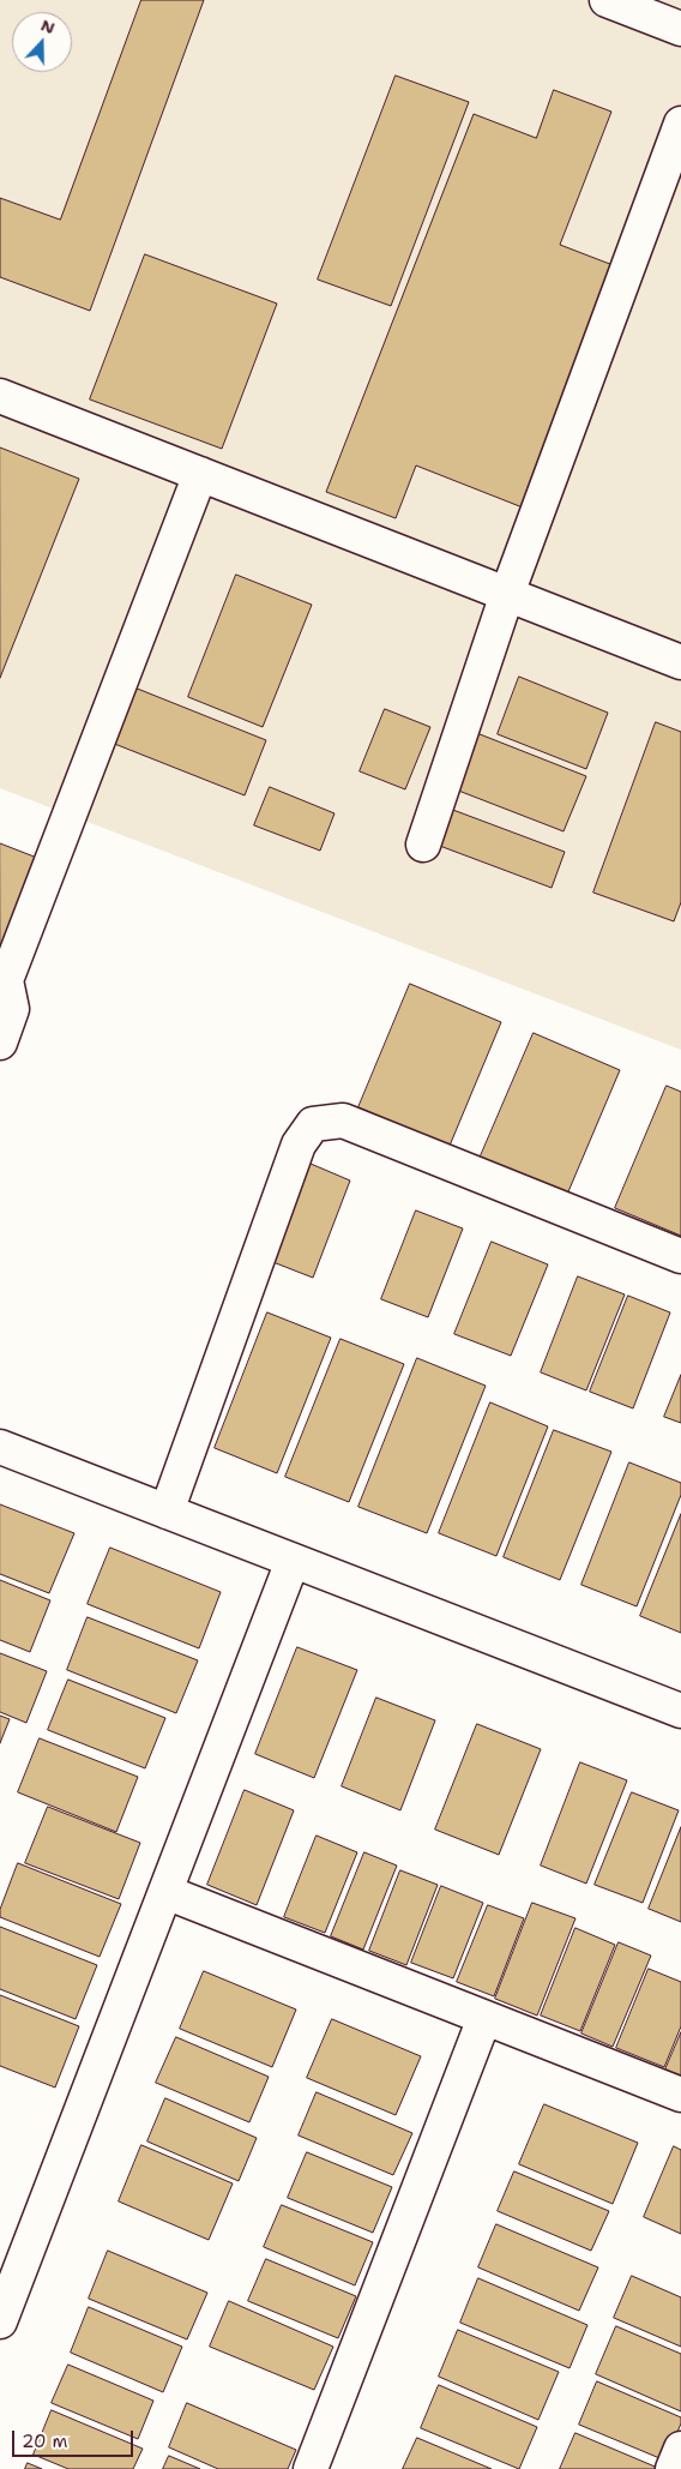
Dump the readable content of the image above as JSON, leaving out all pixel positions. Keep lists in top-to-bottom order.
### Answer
{
  "scale_bar": "20 m",
  "north": "top"
}
